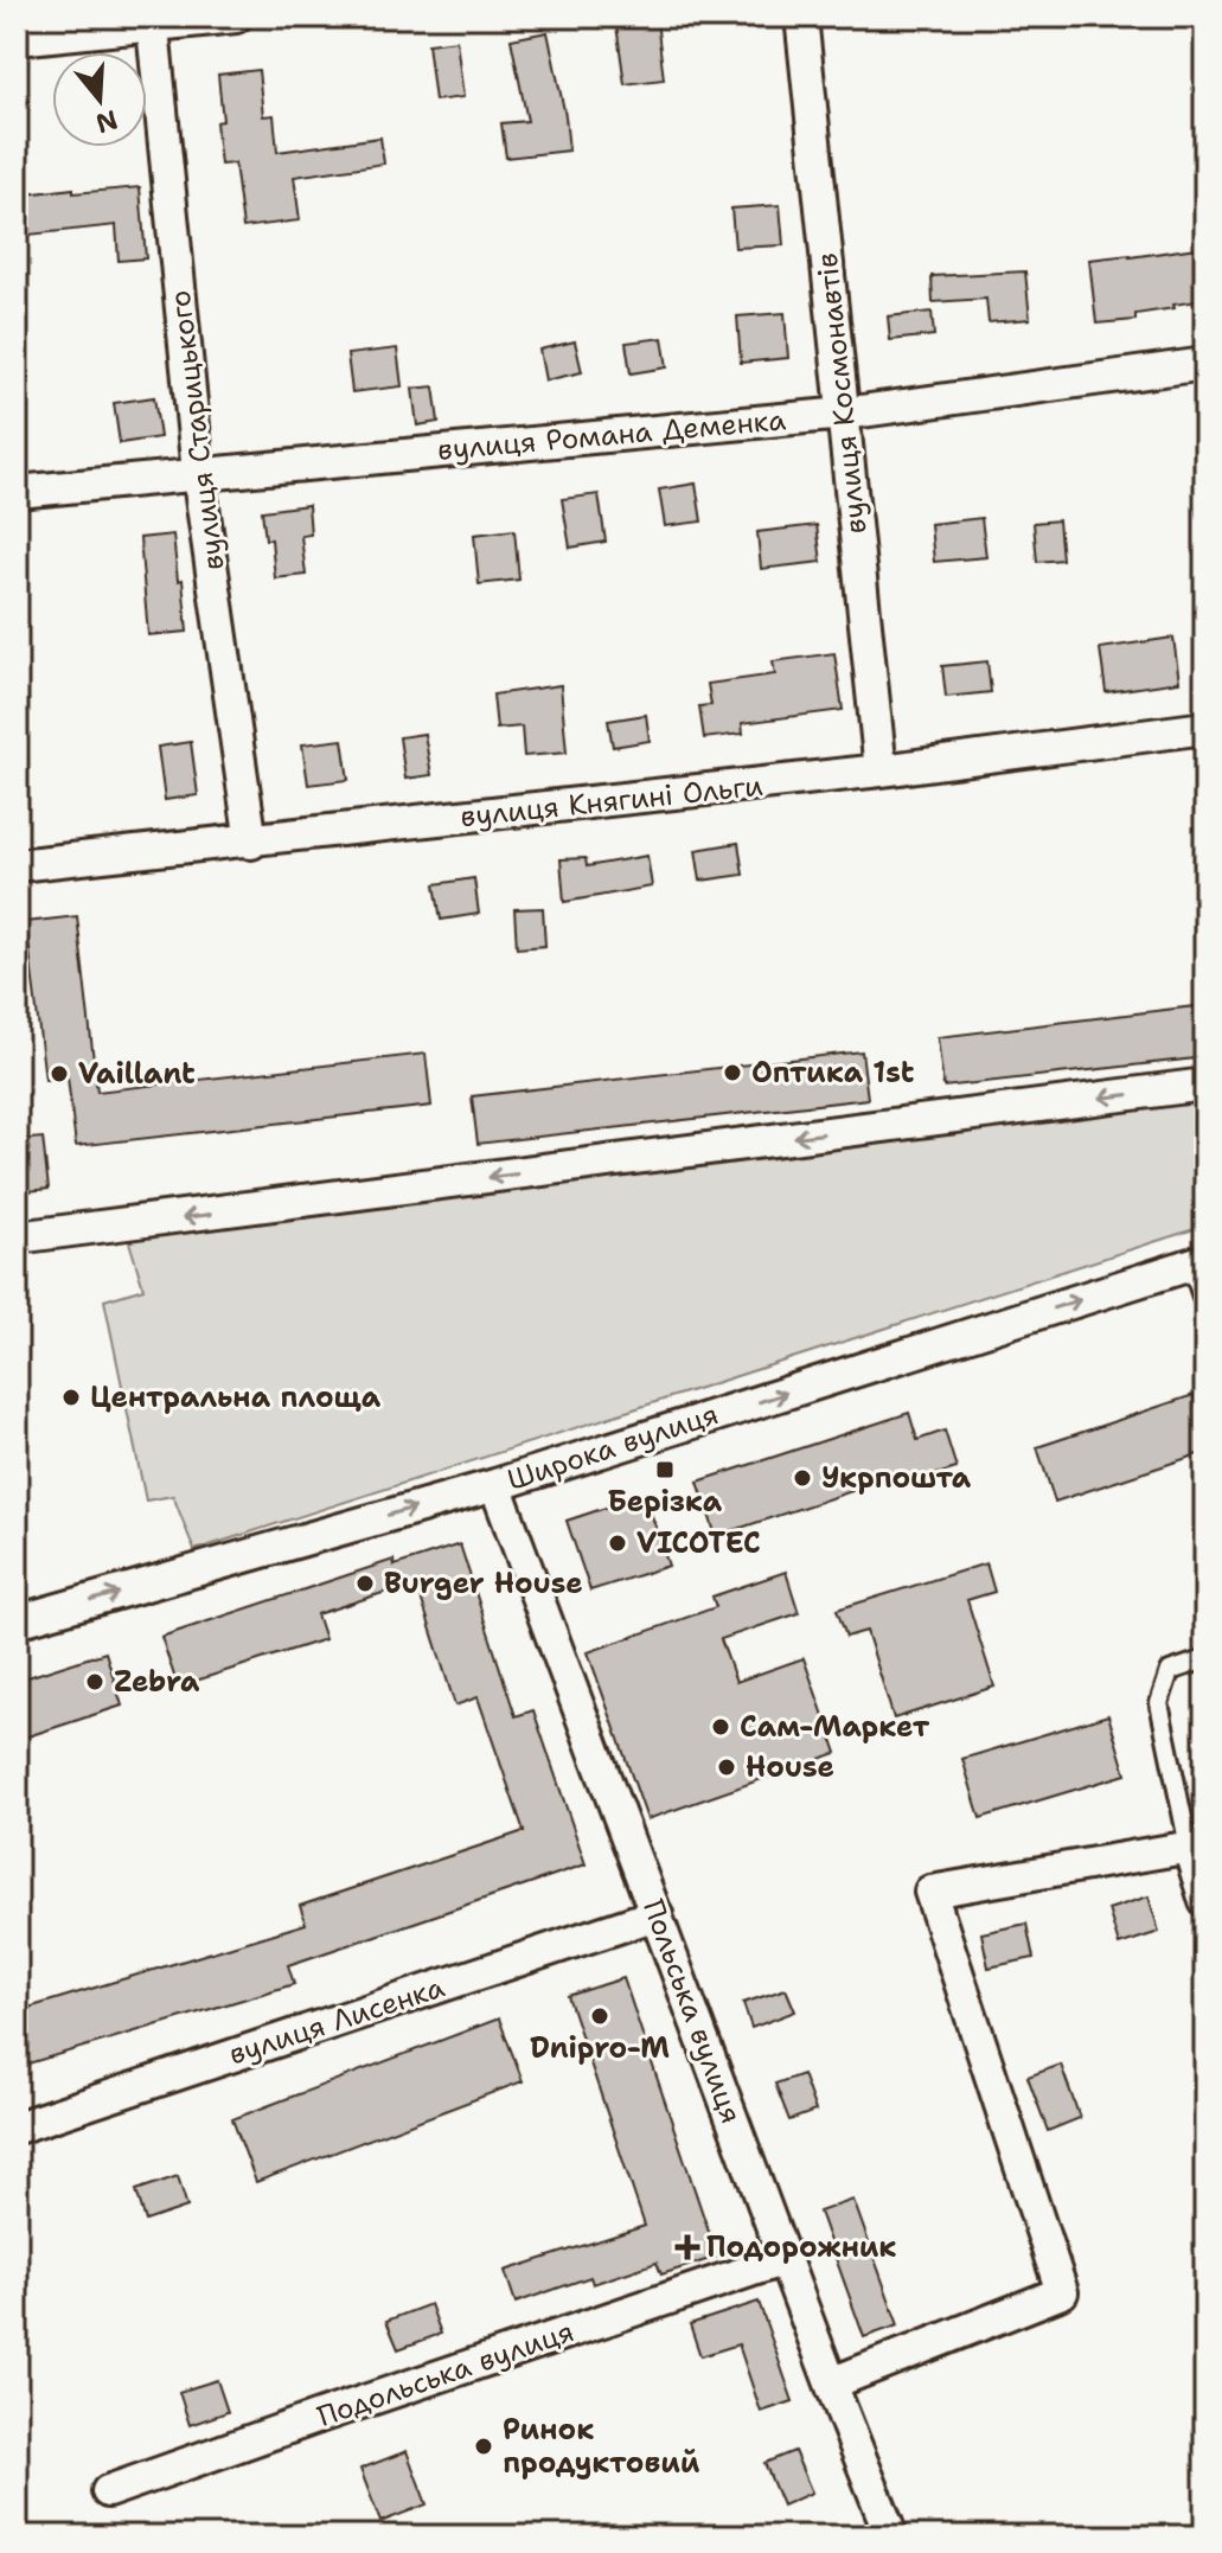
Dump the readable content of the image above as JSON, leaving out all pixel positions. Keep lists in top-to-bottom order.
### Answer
{
  "streets": {
    "street": [
      "вулиця Космонавтів",
      "вулиця Старицького",
      "вулиця Романа Деменка",
      "вулиця Княгині Ольги",
      "Широка вулиця",
      "Польська вулиця",
      "вулиця Лисенка",
      "Подольська вулиця"
    ]
  },
  "crossings": [
    ["вулиця Космонавтів", "вулиця Романа Деменка"],
    ["вулиця Космонавтів", "вулиця Княгині Ольги"],
    ["вулиця Старицького", "вулиця Романа Деменка"],
    ["вулиця Старицького", "вулиця Княгині Ольги"],
    ["Широка вулиця", "Польська вулиця"],
    ["Польська вулиця", "вулиця Лисенка"],
    ["Польська вулиця", "Подольська вулиця"]
  ],
  "places": {
    "other": [
      "Оптика 1st",
      "Vaillant",
      "Центральна площа",
      "Укрпошта",
      "VICOTEC",
      "Burger House",
      "Zebra",
      "Сам-Маркет",
      "House",
      "Dnipro-M",
      "Ринок продуктовий"
    ],
    "transit": ["Берізка"],
    "health": ["Подорожник"]
  },
  "north": "bottom"
}
